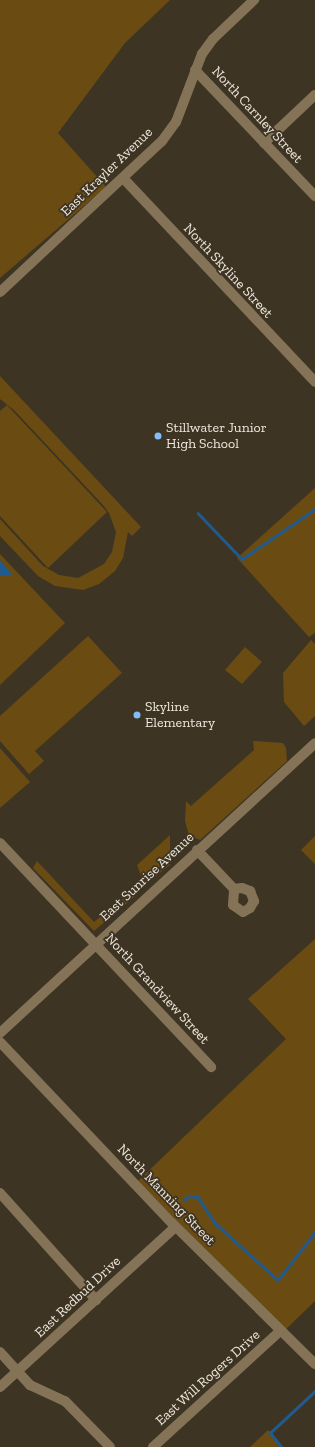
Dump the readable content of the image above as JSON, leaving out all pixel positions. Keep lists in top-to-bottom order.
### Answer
{
  "streets": {
    "street": [
      "North Carnley Street",
      "East Krayler Avenue",
      "North Skyline Street",
      "East Sunrise Avenue",
      "North Grandview Street",
      "North Manning Street",
      "East Redbud Drive",
      "East Will Rogers Drive"
    ]
  },
  "crossings": [
    ["North Carnley Street", "East Krayler Avenue"],
    ["East Krayler Avenue", "North Skyline Street"],
    ["East Sunrise Avenue", "North Grandview Street"],
    ["North Manning Street", "East Redbud Drive"],
    ["North Manning Street", "East Will Rogers Drive"]
  ],
  "places": ["Stillwater Junior High School", "Skyline Elementary"]
}
